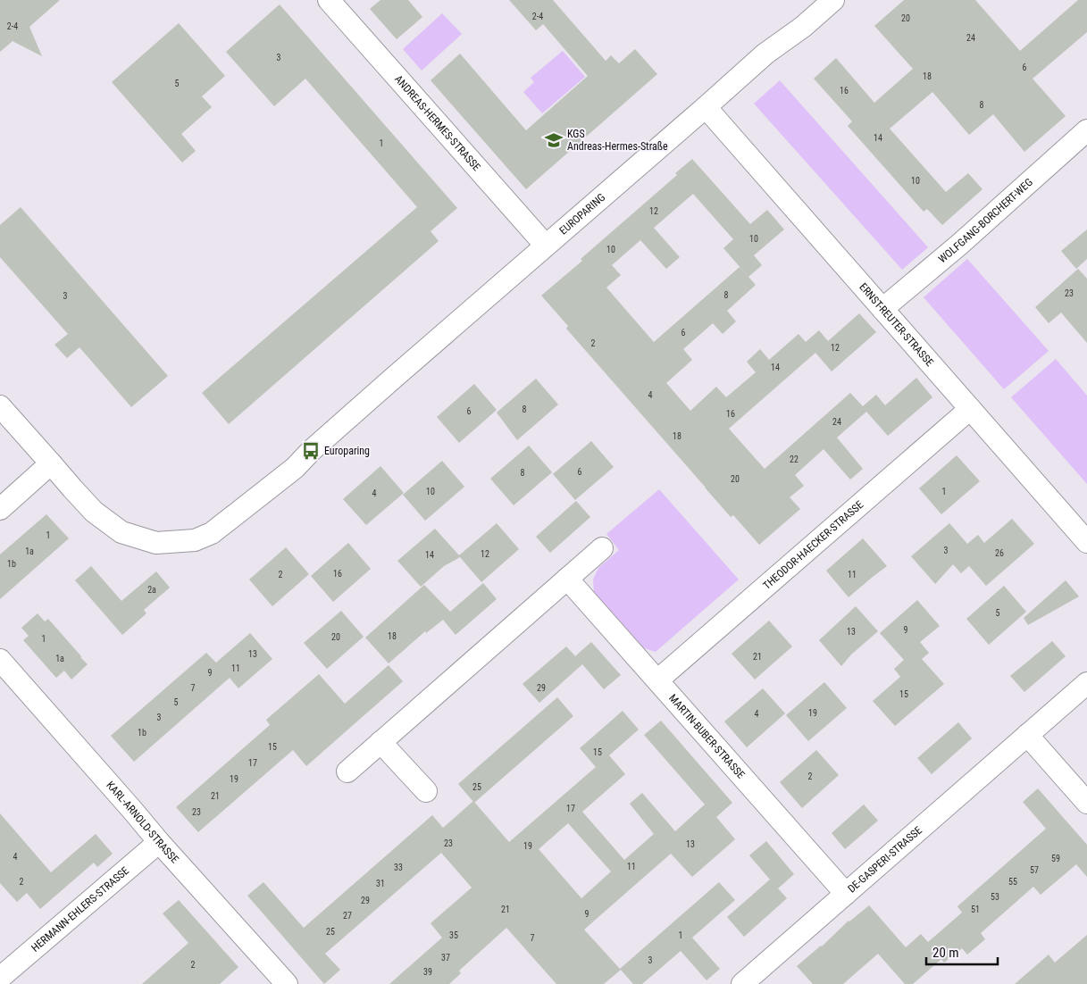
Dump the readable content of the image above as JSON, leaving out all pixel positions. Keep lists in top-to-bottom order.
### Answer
{
  "streets": {
    "street": [
      "ANDREAS-HERMES-STRASSE",
      "EUROPARING",
      "WOLFGANG-BORCHERT-WEG",
      "ERNST-REUTER-STRASSE",
      "THEODOR-HAECKER-STRASSE",
      "MARTIN-BUBER-STRASSE",
      "KARL-ARNOLD-STRASSE",
      "DE-GASPERI-STRASSE",
      "HERMANN-EHLERS-STRASSE"
    ]
  },
  "crossings": [
    ["ANDREAS-HERMES-STRASSE", "EUROPARING"],
    ["EUROPARING", "ERNST-REUTER-STRASSE"],
    ["WOLFGANG-BORCHERT-WEG", "ERNST-REUTER-STRASSE"],
    ["ERNST-REUTER-STRASSE", "THEODOR-HAECKER-STRASSE"],
    ["THEODOR-HAECKER-STRASSE", "MARTIN-BUBER-STRASSE"],
    ["MARTIN-BUBER-STRASSE", "DE-GASPERI-STRASSE"],
    ["KARL-ARNOLD-STRASSE", "HERMANN-EHLERS-STRASSE"]
  ],
  "places": {
    "school or university": ["KGS Andreas-Hermes-Straße"],
    "bus stop": ["Europaring"]
  },
  "house_numbers": [
    "2-4",
    "20",
    "2-4",
    "24",
    "3",
    "6",
    "18",
    "5",
    "16",
    "8",
    "14",
    "1",
    "10",
    "12",
    "10",
    "10",
    "23",
    "8",
    "3",
    "6",
    "2",
    "12",
    "14",
    "4",
    "8",
    "6",
    "16",
    "24",
    "18",
    "22",
    "6",
    "8",
    "20",
    "10",
    "1",
    "4",
    "1",
    "3",
    "1a",
    "26",
    "12",
    "14",
    "1b",
    "16",
    "2",
    "11",
    "2a",
    "5",
    "9",
    "13",
    "18",
    "20",
    "1",
    "13",
    "21",
    "1a",
    "11",
    "9",
    "7",
    "29",
    "15",
    "5",
    "19",
    "4",
    "3",
    "1b",
    "15",
    "15",
    "17",
    "2",
    "19",
    "25",
    "21",
    "17",
    "23",
    "23",
    "13",
    "19",
    "4",
    "59",
    "11",
    "33",
    "57",
    "2",
    "55",
    "31",
    "53",
    "29",
    "21",
    "51",
    "9",
    "27",
    "25",
    "35",
    "1",
    "7",
    "37",
    "3",
    "2",
    "39"
  ],
  "scale_bar": "20 m"
}
